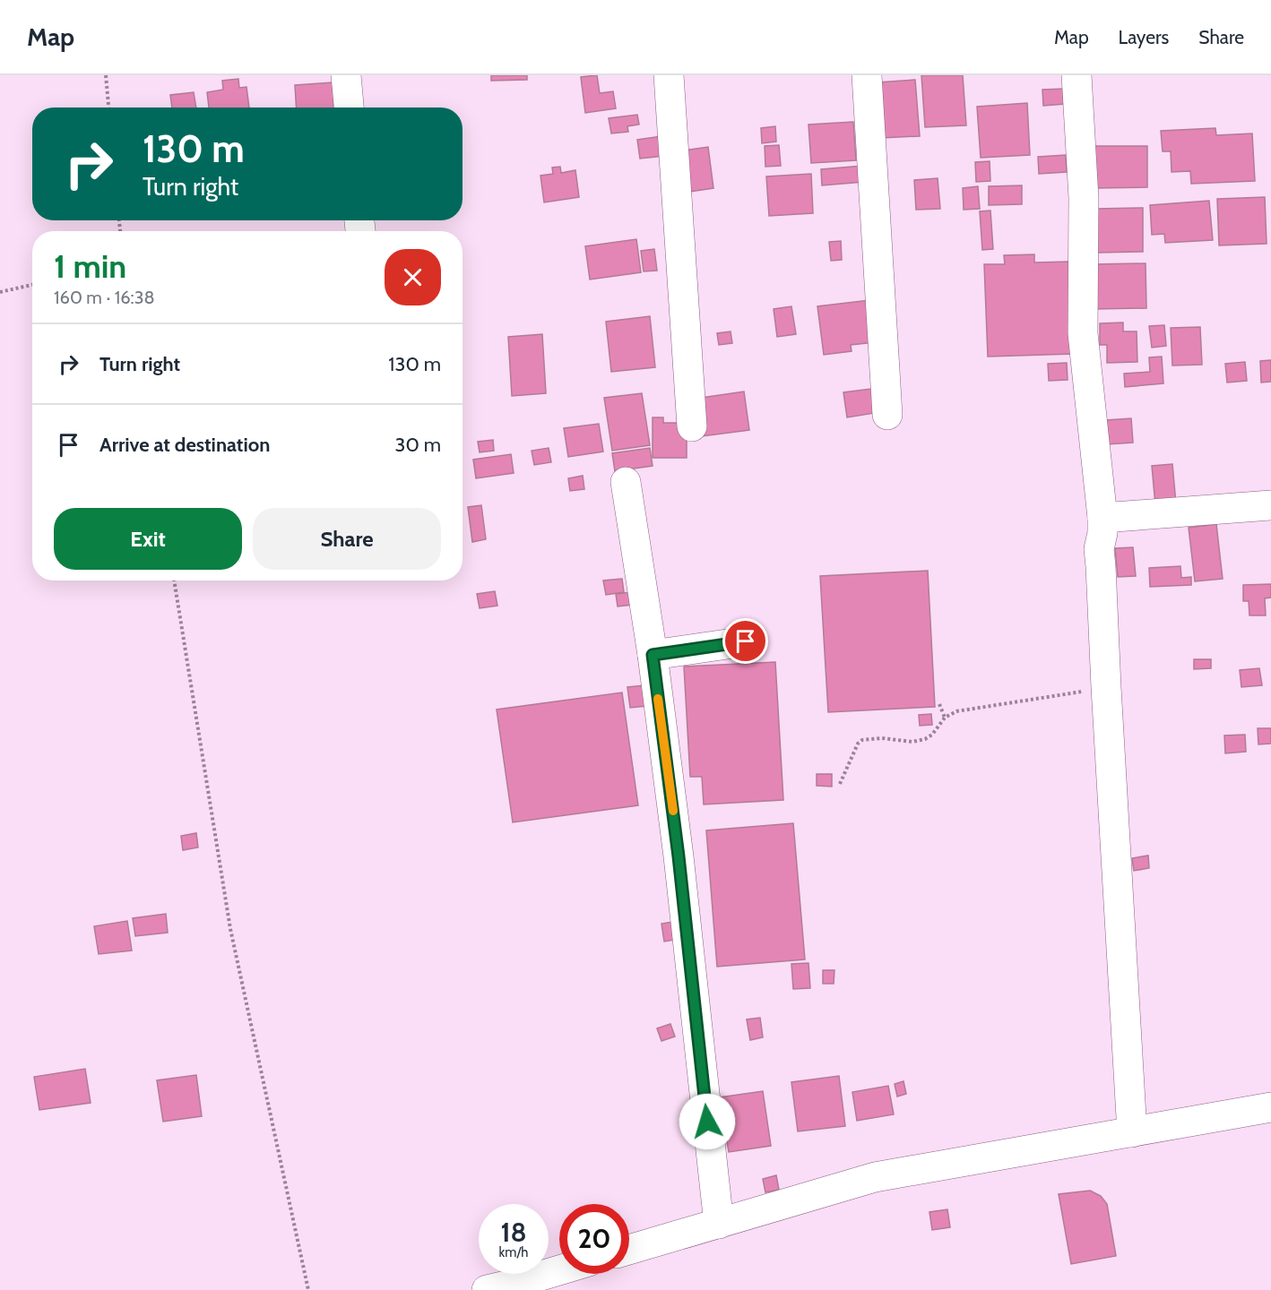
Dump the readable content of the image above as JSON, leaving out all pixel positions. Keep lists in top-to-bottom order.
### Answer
{
  "page": {
    "header": "Map",
    "nav": ["Map", "Layers", "Share"],
    "turn": ["130 m", "Turn right"],
    "heading": ["1 min", "160 m · 16:38"],
    "list": [
      {
        "name": "Turn right",
        "value": "130 m"
      },
      {
        "name": "Arrive at destination",
        "value": "30 m"
      }
    ],
    "buttons": ["Exit", "Share"],
    "speed": "18 km/h",
    "limit": "20"
  }
}
